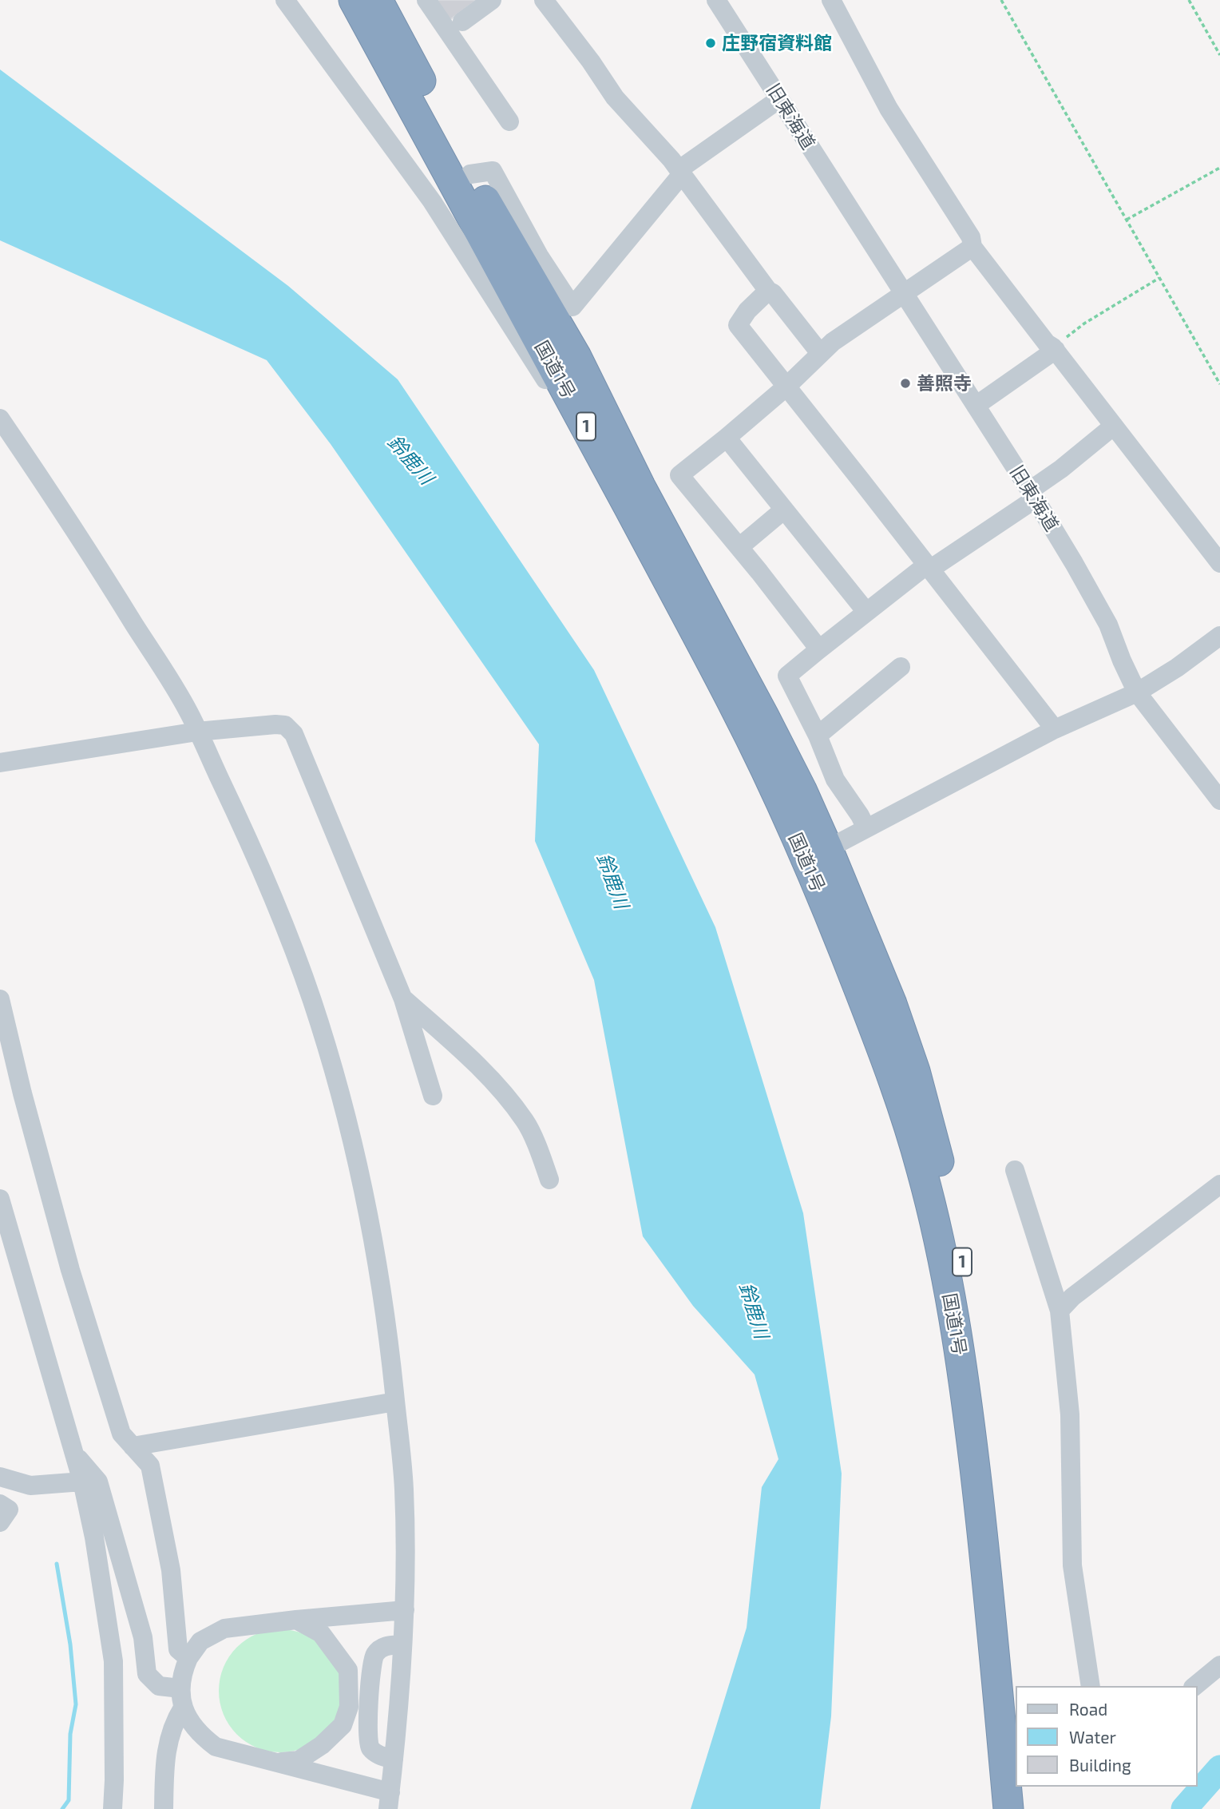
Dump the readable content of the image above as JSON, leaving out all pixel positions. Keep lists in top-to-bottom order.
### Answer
{
  "streets": {
    "highway": ["国道1号", "1"],
    "street": ["旧東海道"]
  },
  "water": ["鈴鹿川"],
  "places": ["庄野宿資料館", "善照寺"],
  "legend": ["Road", "Water", "Building"]
}
